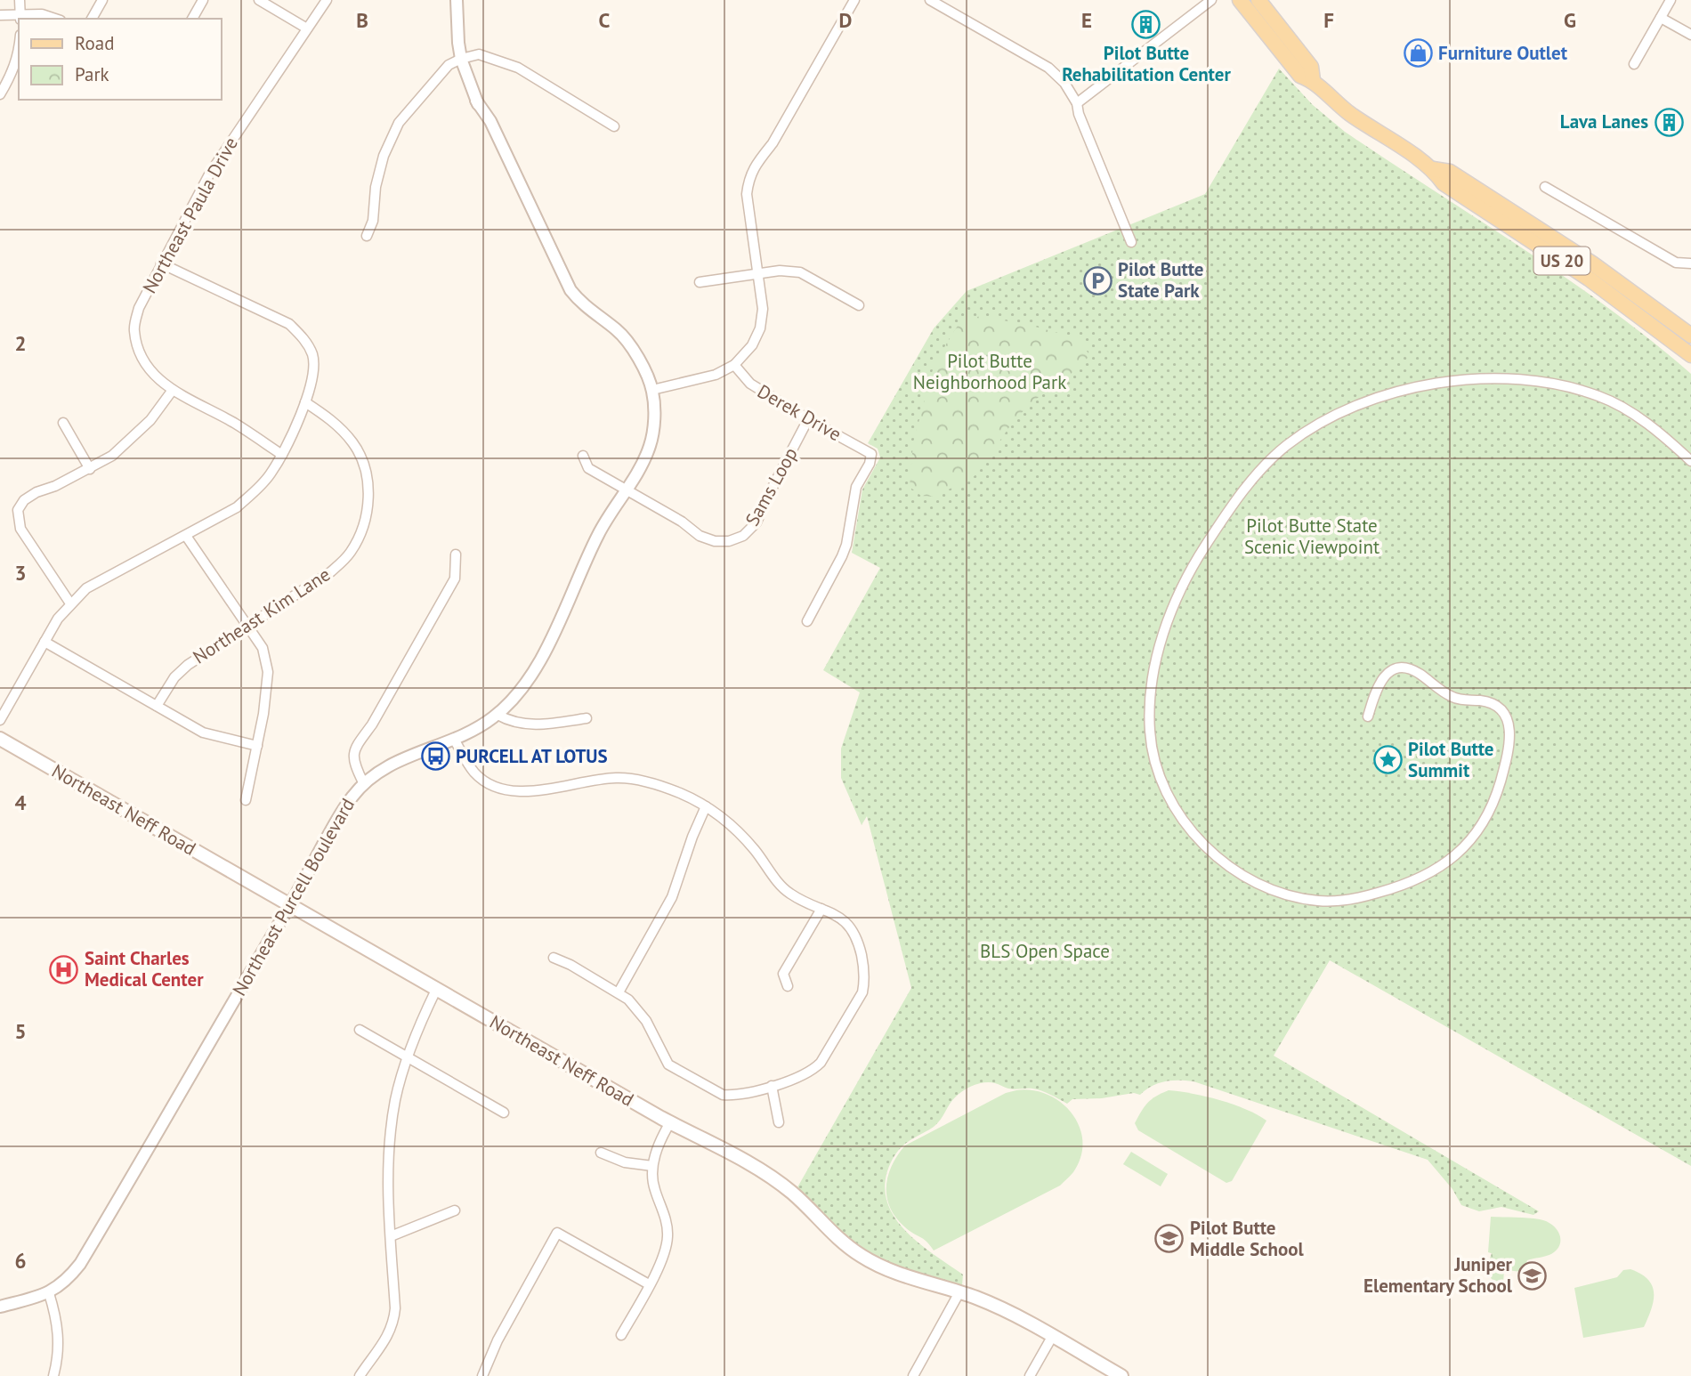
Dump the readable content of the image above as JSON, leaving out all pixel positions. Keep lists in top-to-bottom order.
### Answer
{
  "streets": {
    "main road": ["US 20", "Northeast Neff Road"],
    "street": [
      "Northeast Paula Drive",
      "Derek Drive",
      "Sams Loop",
      "Northeast Kim Lane",
      "Northeast Purcell Boulevard"
    ]
  },
  "crossings": [
    ["Derek Drive", "Sams Loop"],
    ["Sams Loop", "Northeast Purcell Boulevard"],
    ["Northeast Neff Road", "Northeast Purcell Boulevard"]
  ],
  "parks": ["Pilot Butte Neighborhood Park", "Pilot Butte State Scenic Viewpoint", "BLS Open Space"],
  "places": {
    "building": ["Pilot Butte Rehabilitation Center", "Lava Lanes"],
    "shop": ["Furniture Outlet"],
    "parking": ["Pilot Butte State Park"],
    "bus stop": ["PURCELL AT LOTUS"],
    "place": ["Pilot Butte Summit"],
    "hospital": ["Saint Charles Medical Center"],
    "school or university": ["Pilot Butte Middle School", "Juniper Elementary School"]
  },
  "legend": ["Road", "Park"],
  "grid": {
    "columns": [
      "B",
      "C",
      "D",
      "E",
      "F",
      "G"
    ],
    "rows": [
      "2",
      "3",
      "4",
      "5",
      "6"
    ]
  }
}
